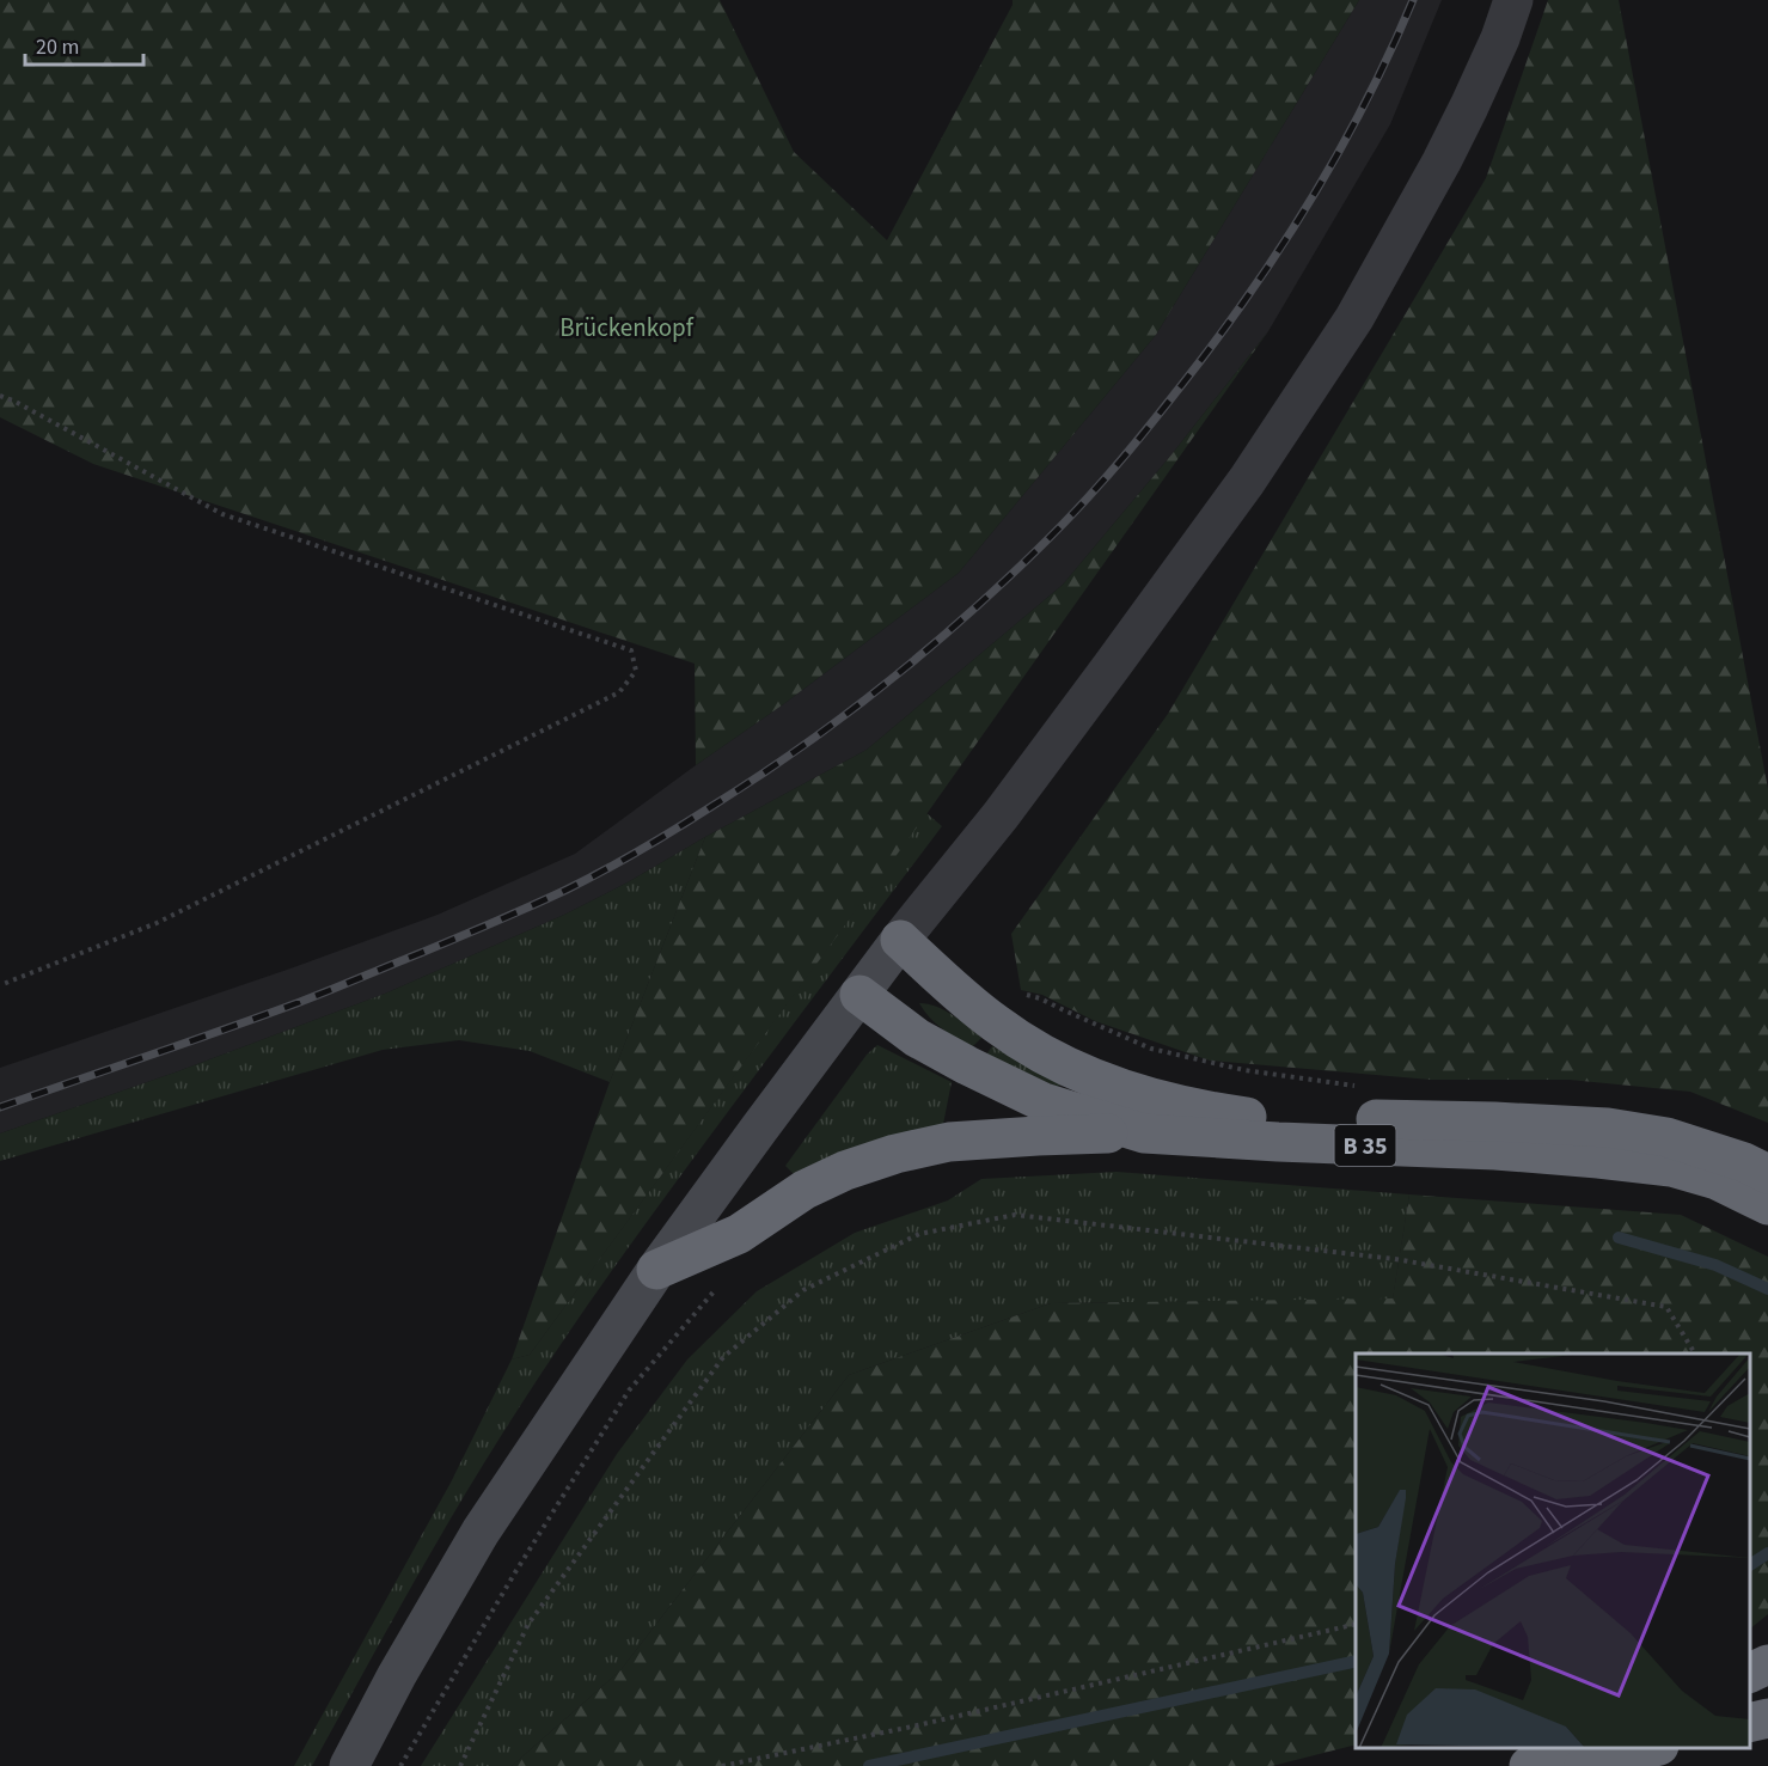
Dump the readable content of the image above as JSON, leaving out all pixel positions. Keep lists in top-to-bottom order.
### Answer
{
  "streets": {
    "highway": ["B 35"]
  },
  "parks": ["Brückenkopf"],
  "scale_bar": "20 m"
}
